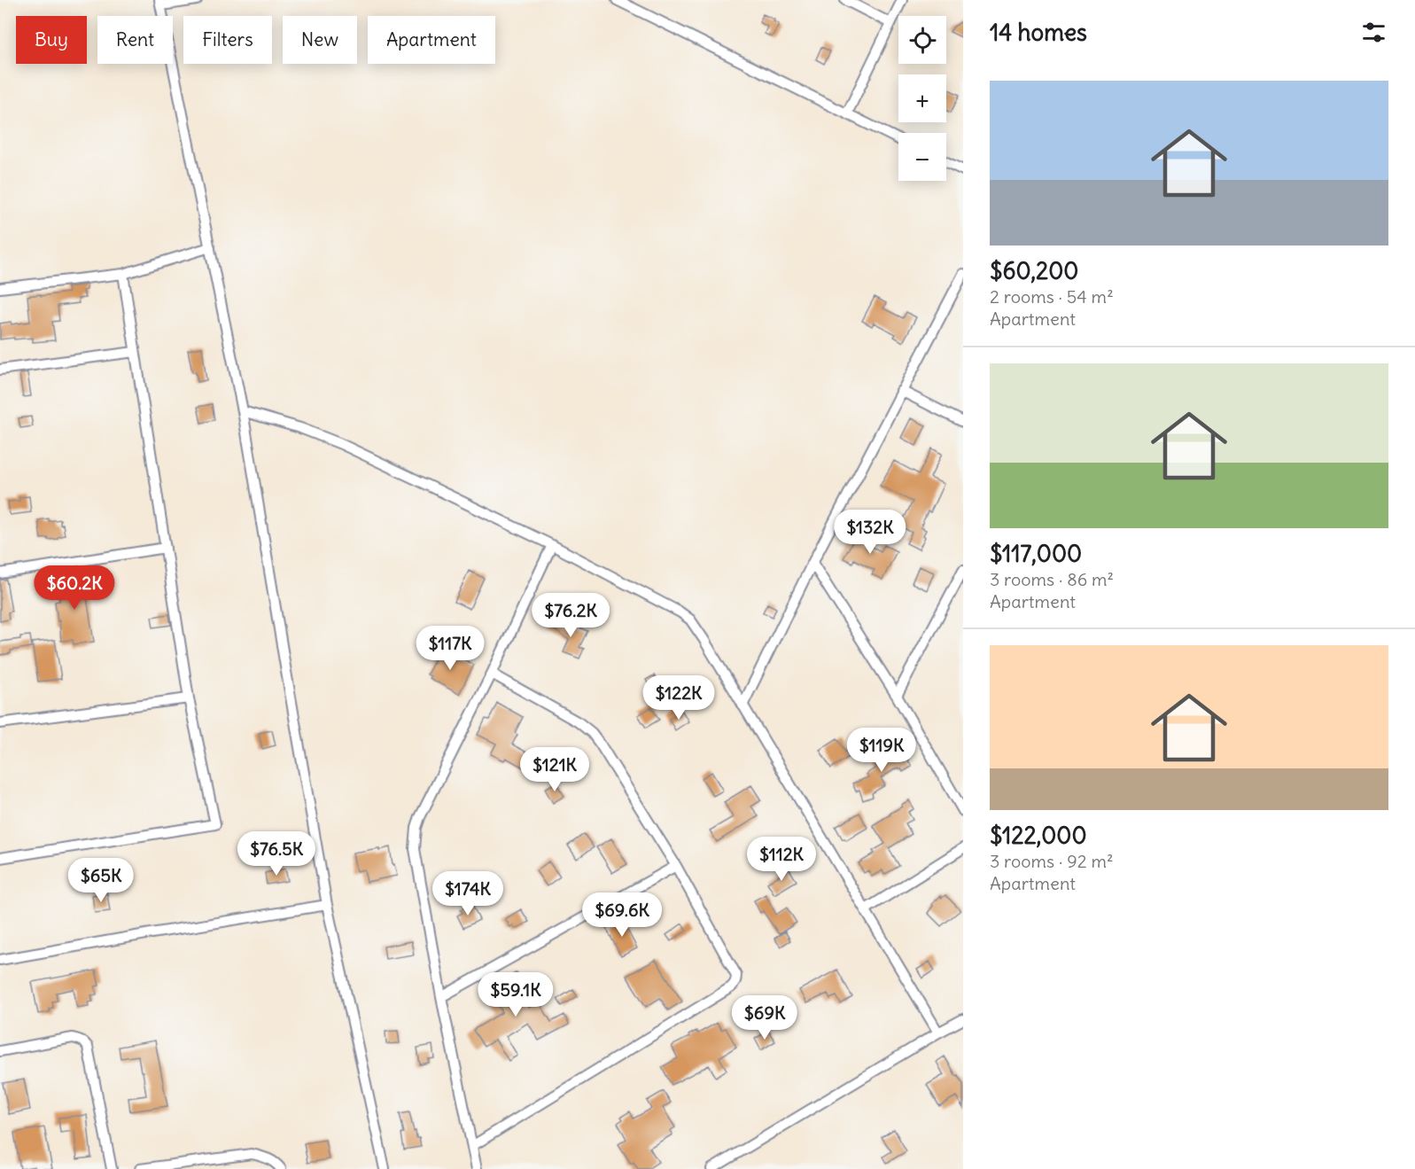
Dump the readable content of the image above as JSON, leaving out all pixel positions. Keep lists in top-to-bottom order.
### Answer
{
  "page": {
    "heading": "14 homes",
    "map_buttons": ["+", "−"],
    "chip": [
      "Buy",
      "Rent",
      "Filters",
      "New",
      "Apartment"
    ],
    "list": [
      {
        "name": "$60,200",
        "note": "2 rooms · 54 m² · Apartment"
      },
      {
        "name": "$117,000",
        "note": "3 rooms · 86 m² · Apartment"
      },
      {
        "name": "$122,000",
        "note": "3 rooms · 92 m² · Apartment"
      }
    ],
    "price": [
      "$132K",
      "$60.2K",
      "$76.2K",
      "$117K",
      "$122K",
      "$119K",
      "$121K",
      "$76.5K",
      "$112K",
      "$65K",
      "$174K",
      "$69.6K",
      "$59.1K",
      "$69K"
    ]
  }
}
